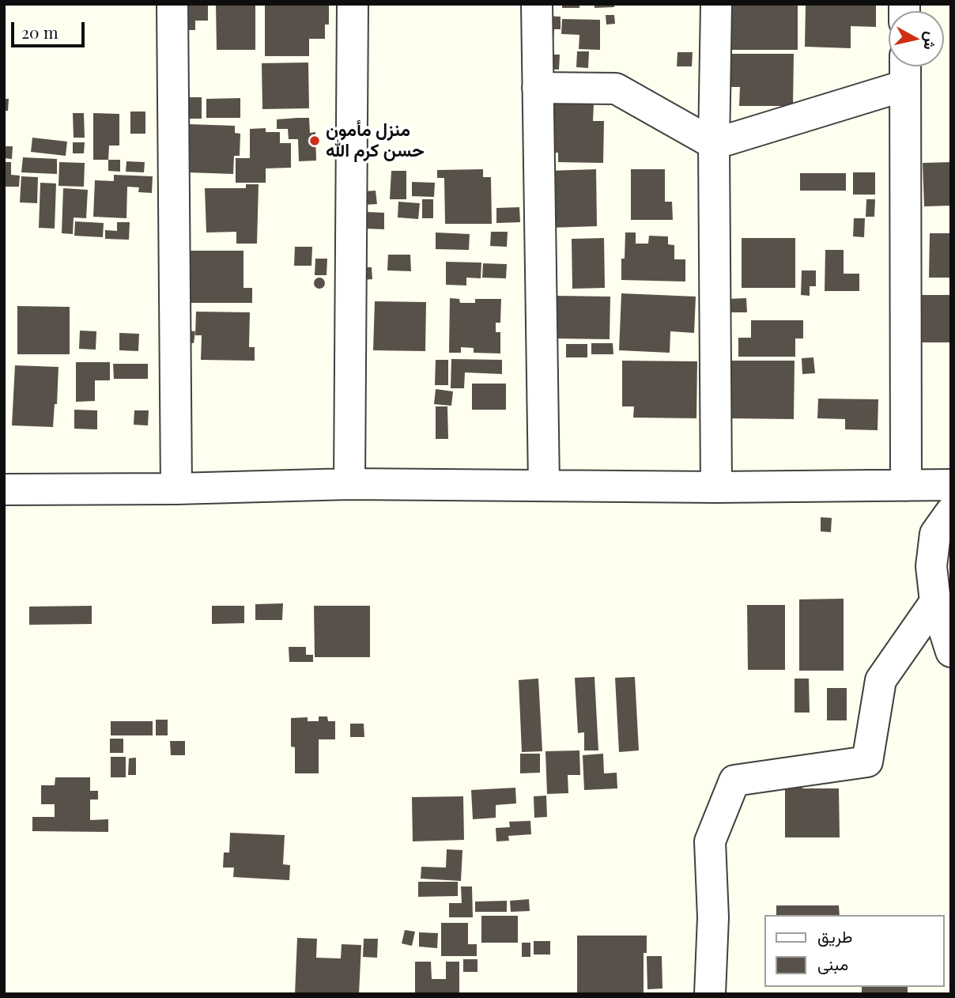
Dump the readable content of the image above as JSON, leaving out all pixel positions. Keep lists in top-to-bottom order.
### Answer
{
  "places": ["منزل مأمون حسن كرم الله"],
  "legend": ["طريق", "مبنى"],
  "scale_bar": "20 m",
  "north": "right"
}
